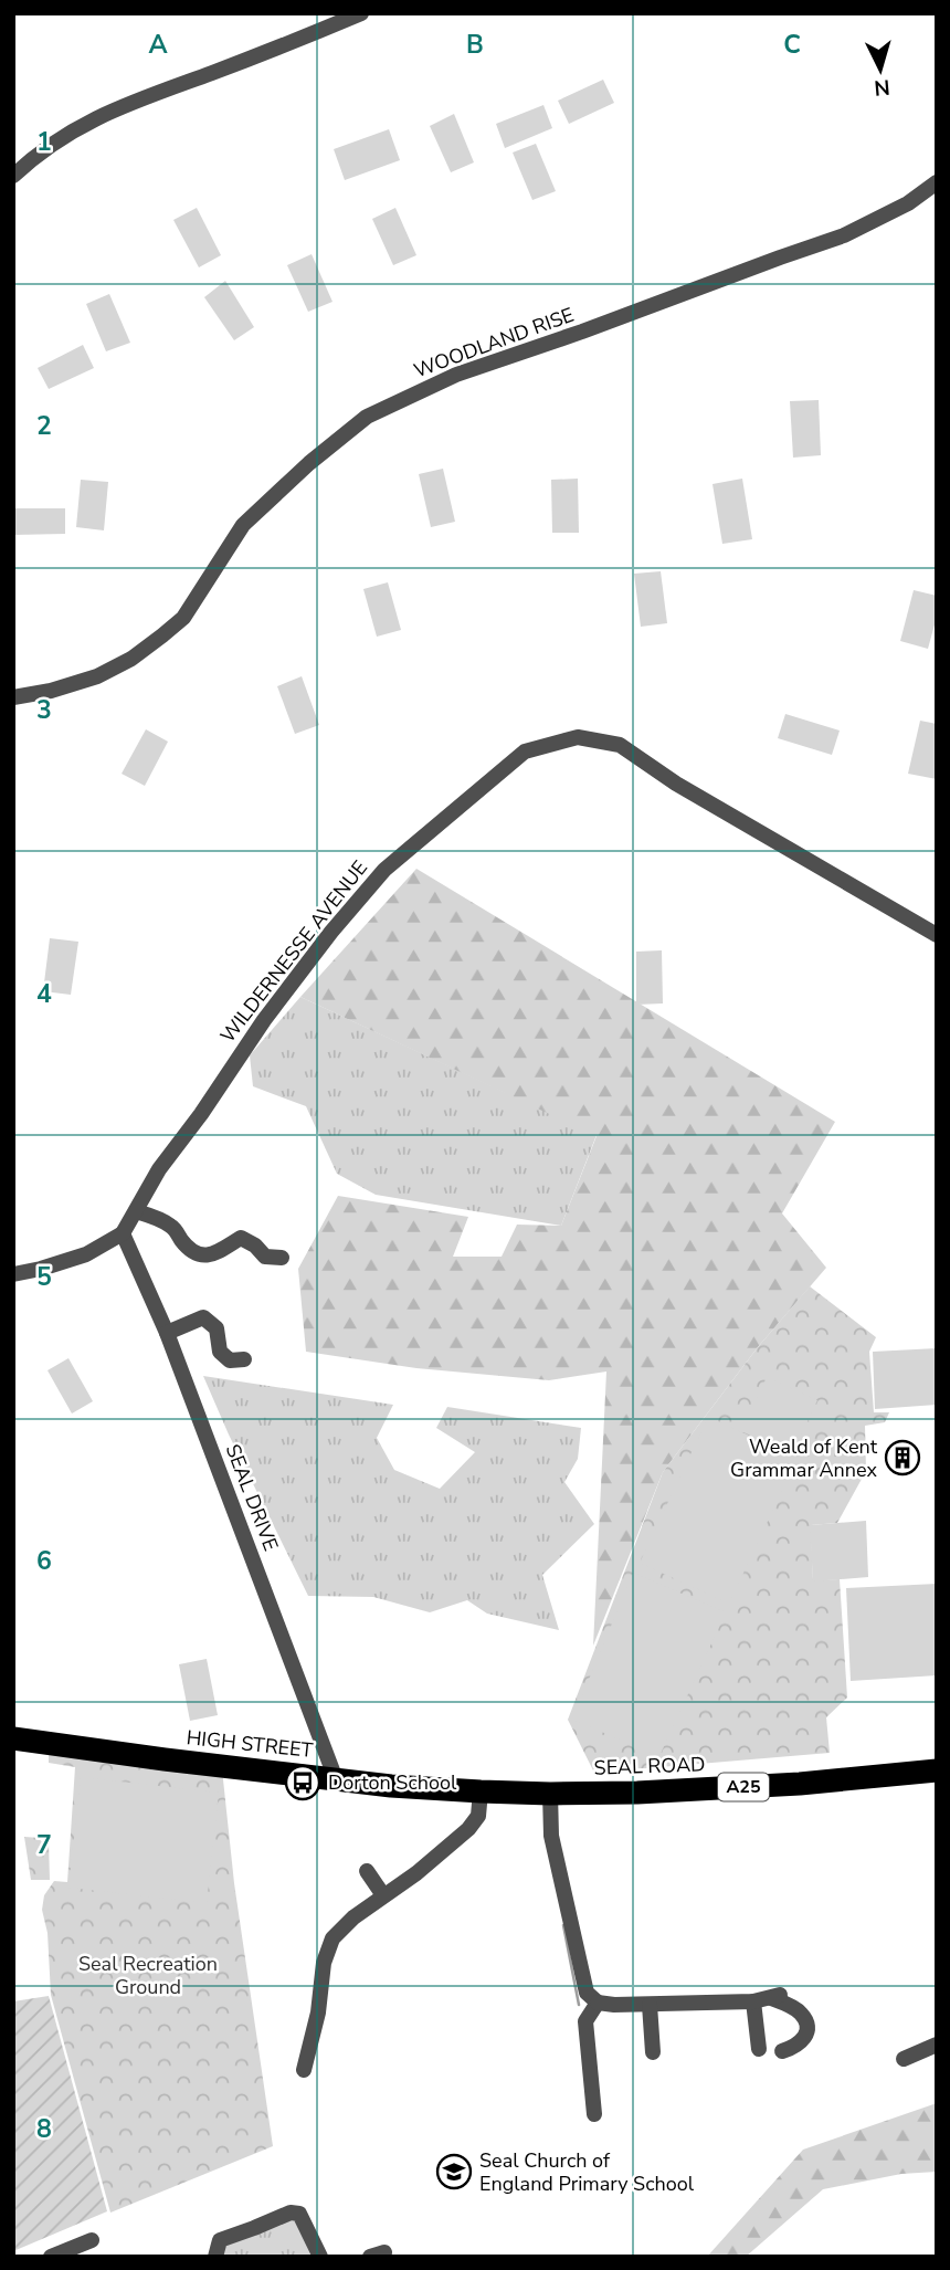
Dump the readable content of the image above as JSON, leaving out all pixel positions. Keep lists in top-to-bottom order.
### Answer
{
  "streets": {
    "highway": ["HIGH STREET", "SEAL ROAD", "A25"],
    "street": ["WOODLAND RISE", "WILDERNESSE AVENUE", "SEAL DRIVE"]
  },
  "crossings": [
    ["WILDERNESSE AVENUE", "SEAL DRIVE"],
    ["SEAL DRIVE", "HIGH STREET"],
    ["HIGH STREET", "SEAL ROAD"]
  ],
  "parks": ["Seal Recreation Ground"],
  "places": {
    "building": ["Weald of Kent Grammar Annex"],
    "bus stop": ["Dorton School"],
    "school or university": ["Seal Church of England Primary School"]
  },
  "north": "bottom",
  "grid": {
    "columns": ["A", "B", "C"],
    "rows": [
      "1",
      "2",
      "3",
      "4",
      "5",
      "6",
      "7",
      "8"
    ]
  }
}
